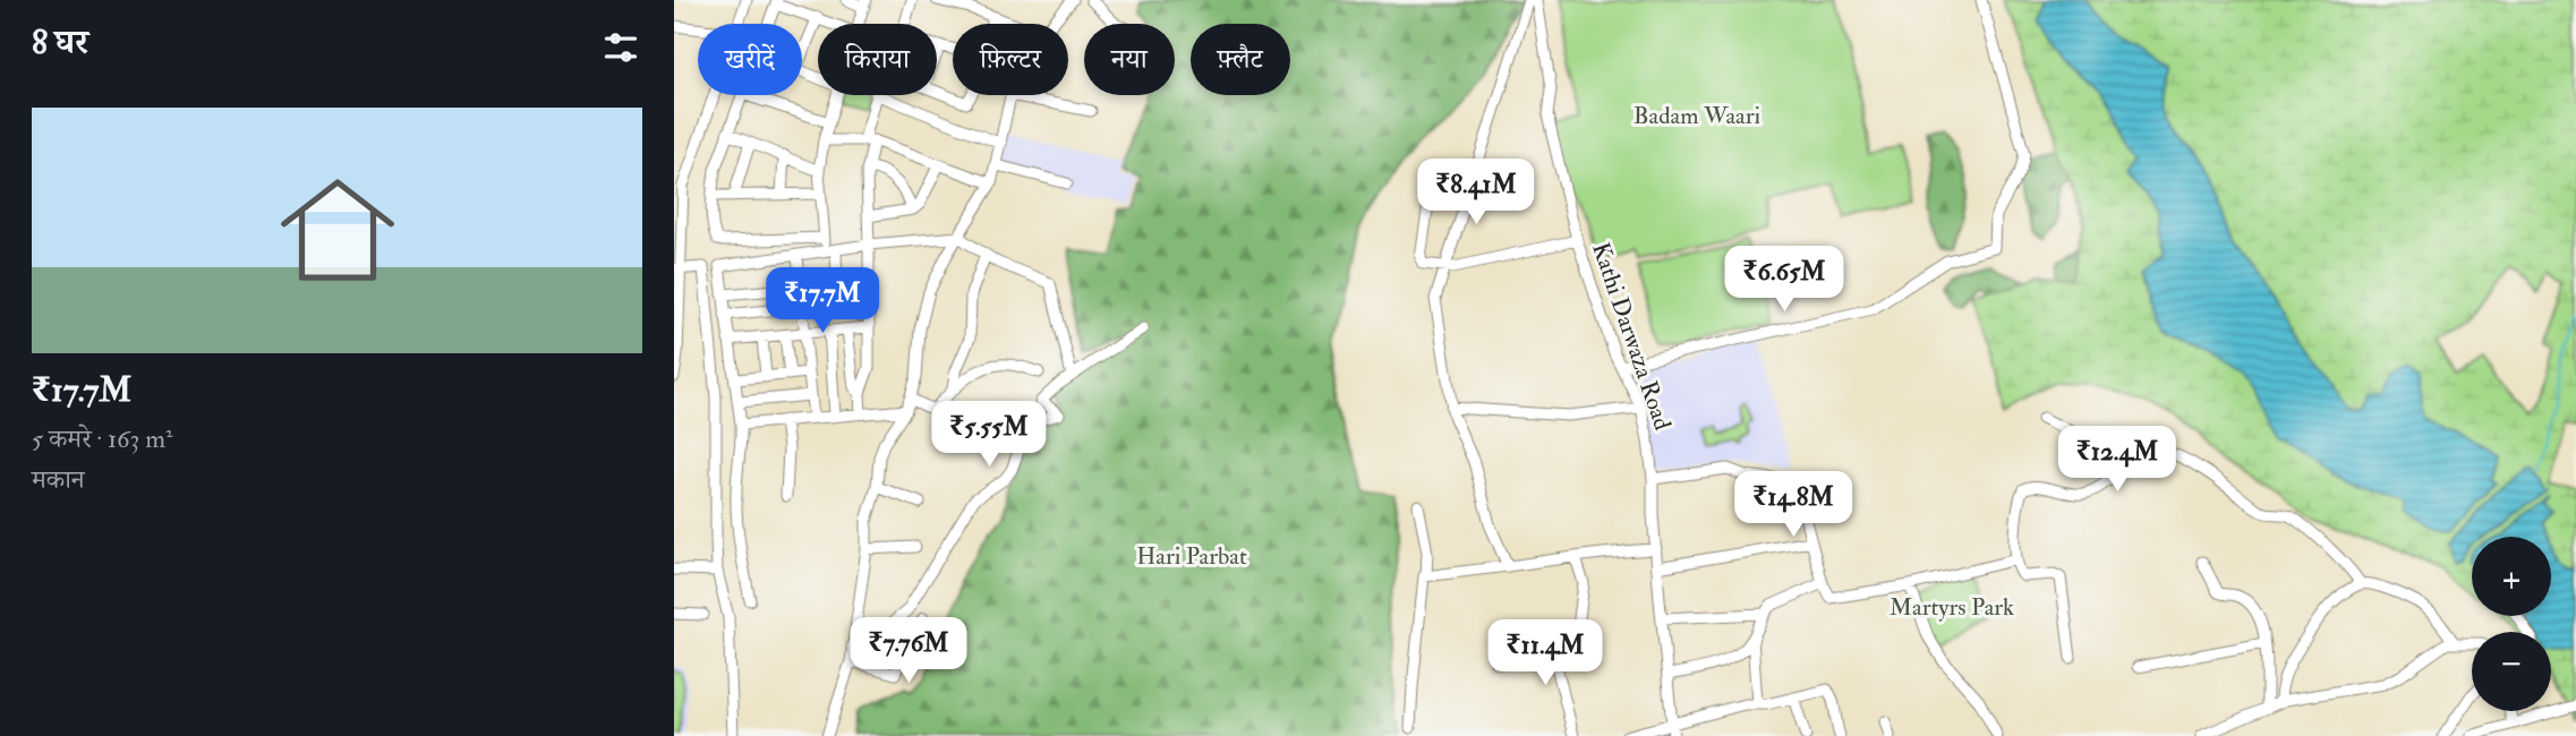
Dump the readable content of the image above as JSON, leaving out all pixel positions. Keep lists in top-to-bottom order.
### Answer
{
  "streets": {
    "street": ["Kathi Darwaza Road"]
  },
  "parks": ["Badam Waari", "Hari Parbat", "Martyrs Park"],
  "page": {
    "heading": "8 घर",
    "chip": [
      "खरीदें",
      "किराया",
      "फ़िल्टर",
      "नया",
      "फ़्लैट"
    ],
    "list": [
      {
        "name": "₹17.7M",
        "note": "5 कमरे · 163 m² · मकान"
      }
    ],
    "price": [
      "₹8.41M",
      "₹6.65M",
      "₹17.7M",
      "₹5.55M",
      "₹12.4M",
      "₹14.8M",
      "₹7.76M",
      "₹11.4M"
    ],
    "map_buttons": ["+", "−"]
  }
}
